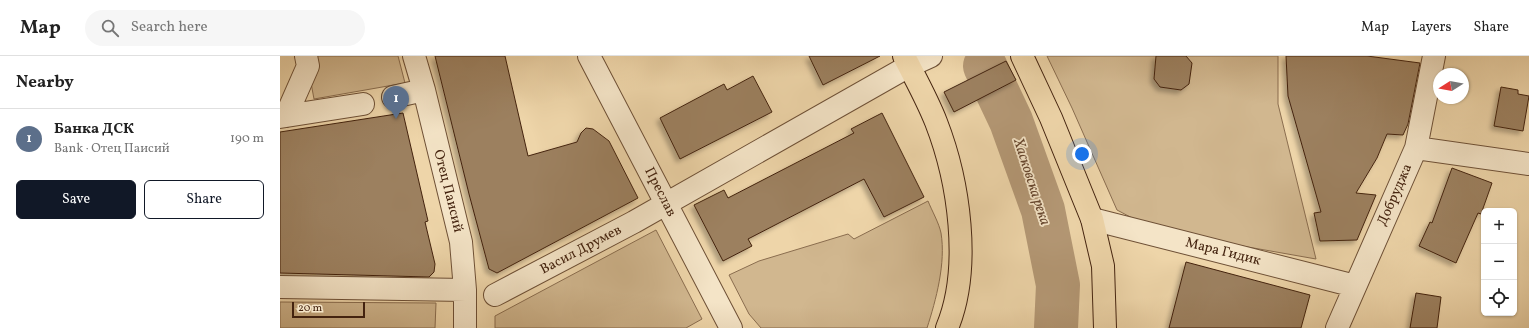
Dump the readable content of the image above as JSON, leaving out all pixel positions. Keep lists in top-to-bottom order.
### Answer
{
  "streets": {
    "street": [
      "Отец Паисий",
      "Преслав",
      "Добруджа",
      "Васил Друмев",
      "Мара Гидик"
    ]
  },
  "crossings": [
    ["Преслав", "Васил Друмев"],
    ["Добруджа", "Мара Гидик"]
  ],
  "water": ["Хасковска река"],
  "scale_bar": "20 m",
  "north": "left",
  "page": {
    "header": "Map",
    "search": "Search here",
    "nav": ["Map", "Layers", "Share"],
    "heading": "Nearby",
    "pins": "1",
    "list": [
      {
        "mark": "1",
        "name": "Банка ДСК",
        "note": "Bank · Отец Паисий",
        "value": "190 m"
      }
    ],
    "buttons": ["Save", "Share"],
    "map_buttons": ["+", "−"],
    "scale": "20 m"
  }
}
